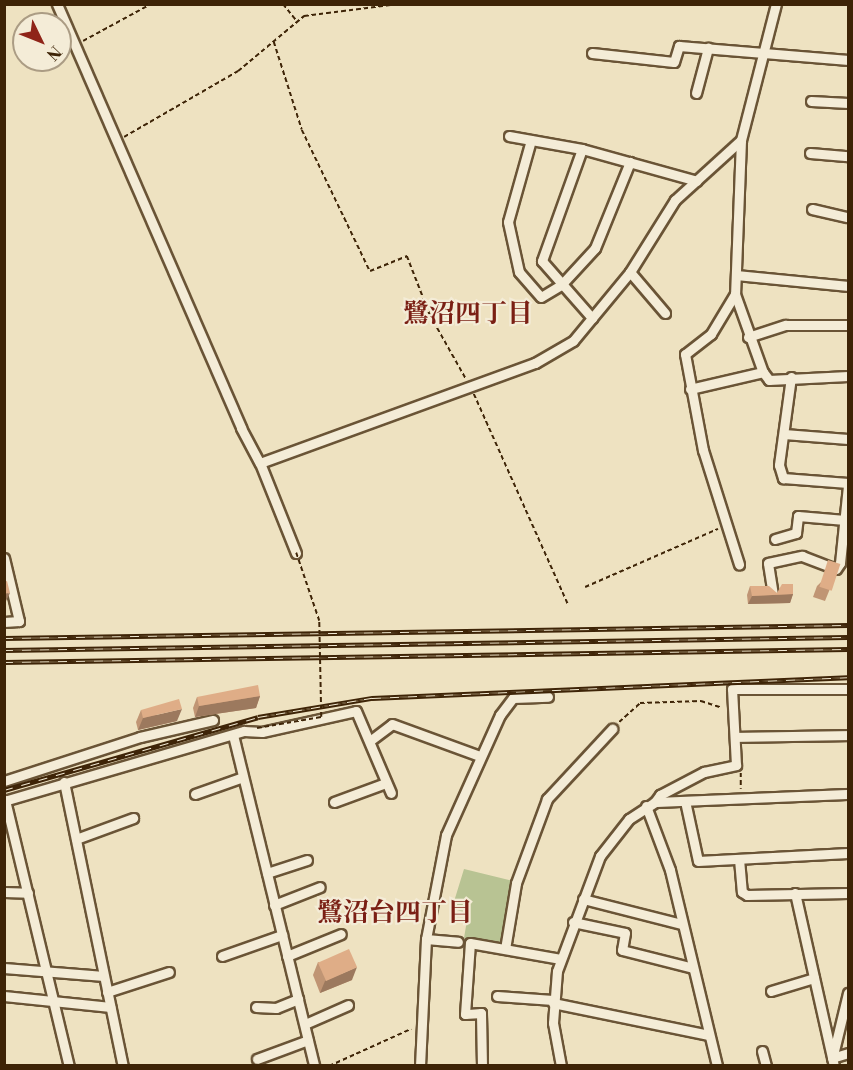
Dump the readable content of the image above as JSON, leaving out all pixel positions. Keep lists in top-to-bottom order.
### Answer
{
  "districts": ["鷺沼四丁目", "鷺沼台四丁目"],
  "north": "bottom right"
}
